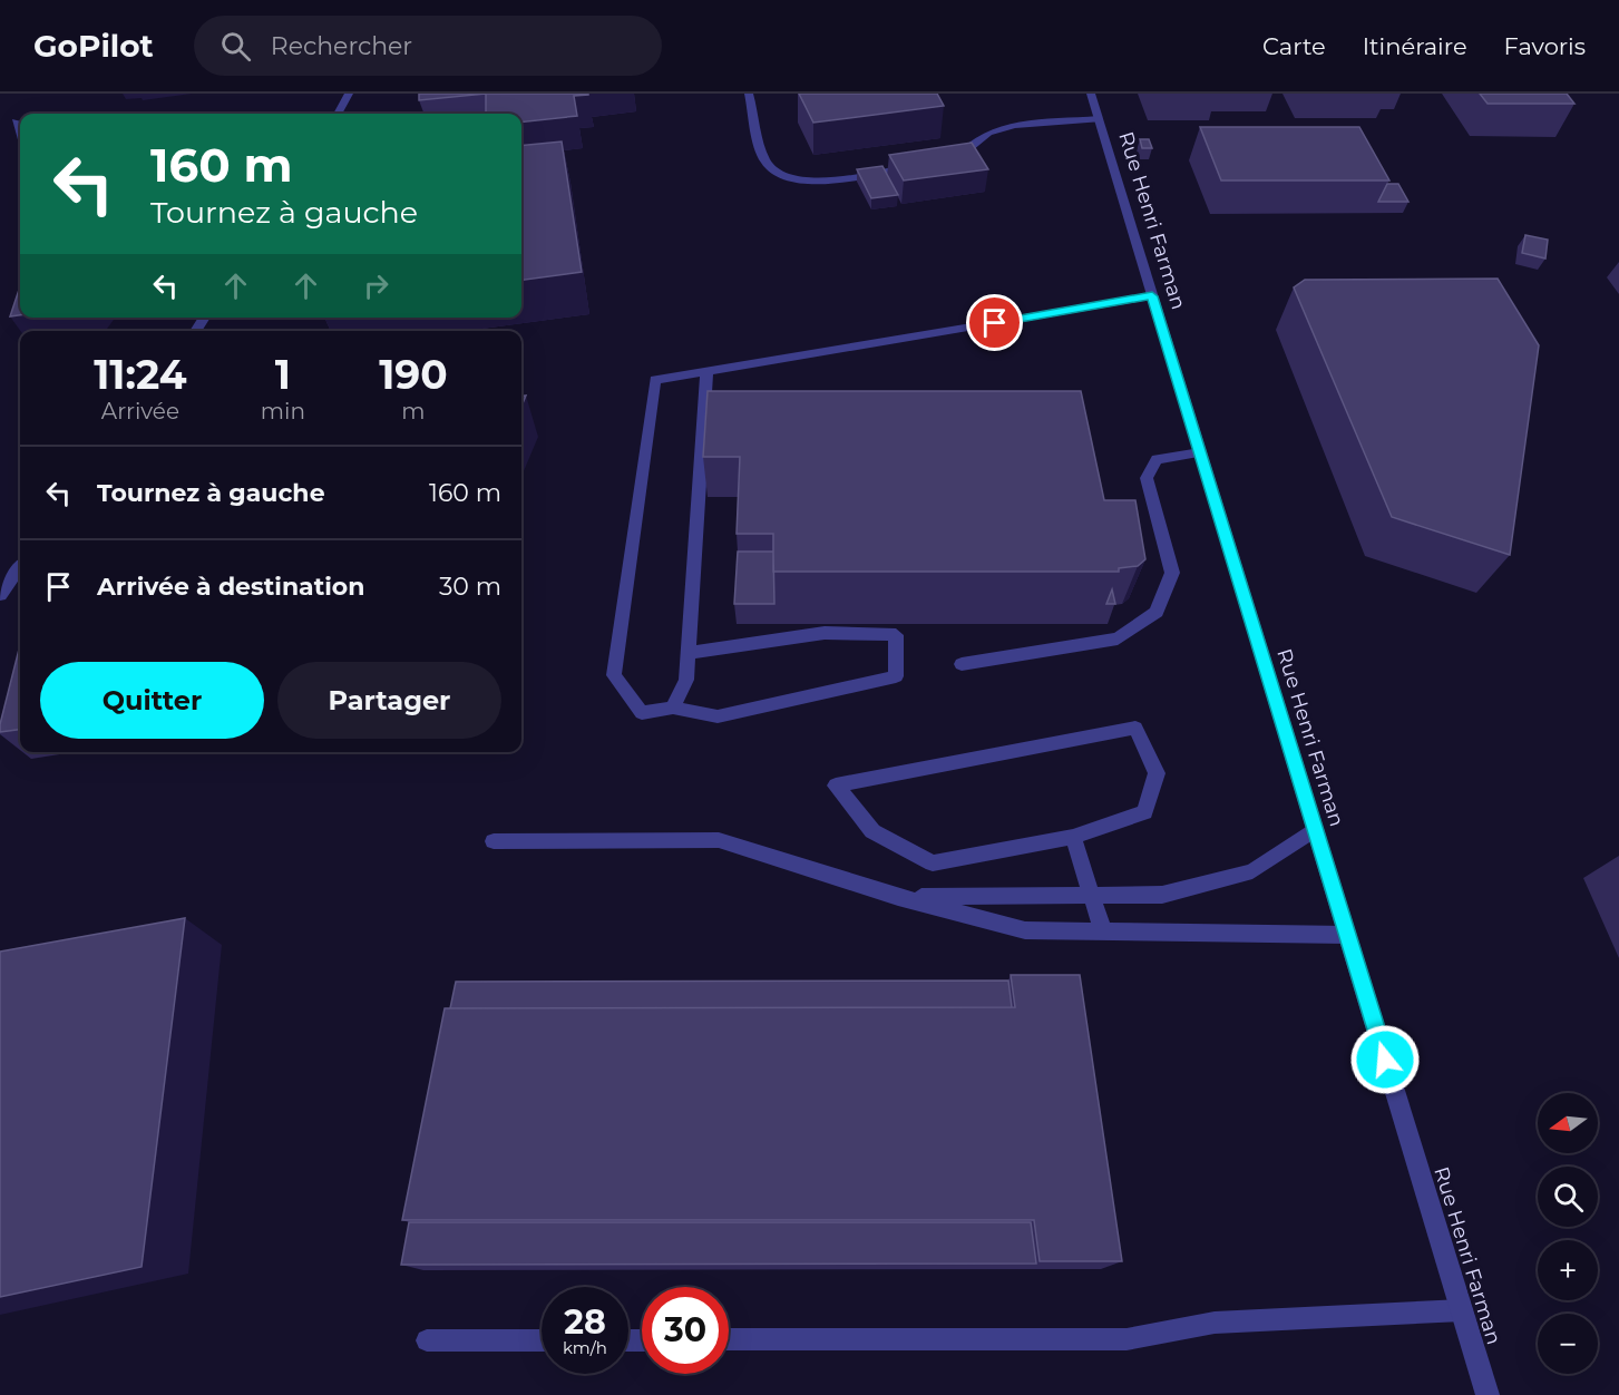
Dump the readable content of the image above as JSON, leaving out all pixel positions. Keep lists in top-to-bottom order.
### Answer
{
  "streets": {
    "street": ["Rue Henri Farman"]
  },
  "north": "left",
  "page": {
    "header": "GoPilot",
    "search": "Rechercher",
    "nav": ["Carte", "Itinéraire", "Favoris"],
    "turn": ["160 m", "Tournez à gauche"],
    "eta": [
      "11:24",
      "Arrivée",
      "1",
      "min",
      "190",
      "m"
    ],
    "list": [
      {
        "name": "Tournez à gauche",
        "value": "160 m"
      },
      {
        "name": "Arrivée à destination",
        "value": "30 m"
      }
    ],
    "buttons": ["Quitter", "Partager"],
    "map_buttons": ["+", "−"],
    "speed": "28 km/h",
    "limit": "30"
  }
}
